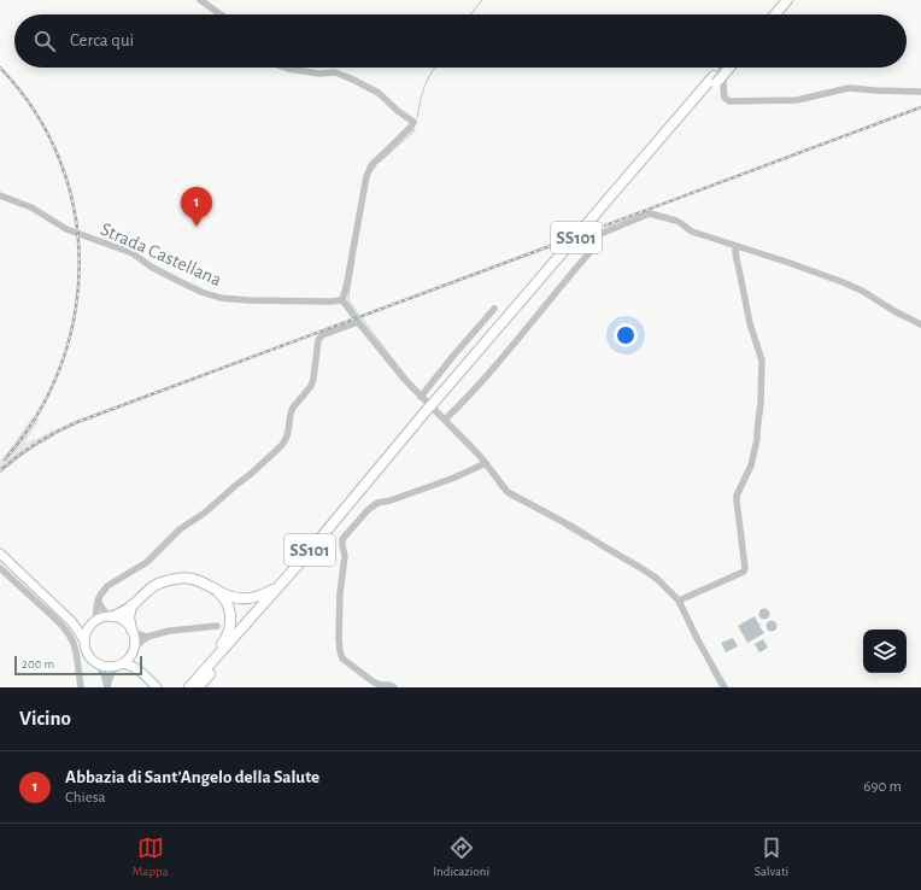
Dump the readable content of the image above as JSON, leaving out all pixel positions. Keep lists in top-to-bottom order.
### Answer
{
  "streets": {
    "highway": ["SS101"],
    "street": ["Strada Castellana"]
  },
  "scale_bar": "200 m",
  "page": {
    "search": "Cerca qui",
    "pins": "1",
    "scale": "200 m",
    "heading": "Vicino",
    "list": [
      {
        "mark": "1",
        "name": "Abbazia di Sant’Angelo della Salute",
        "note": "Chiesa",
        "value": "690 m"
      }
    ],
    "nav": ["Mappa", "Indicazioni", "Salvati"]
  }
}
